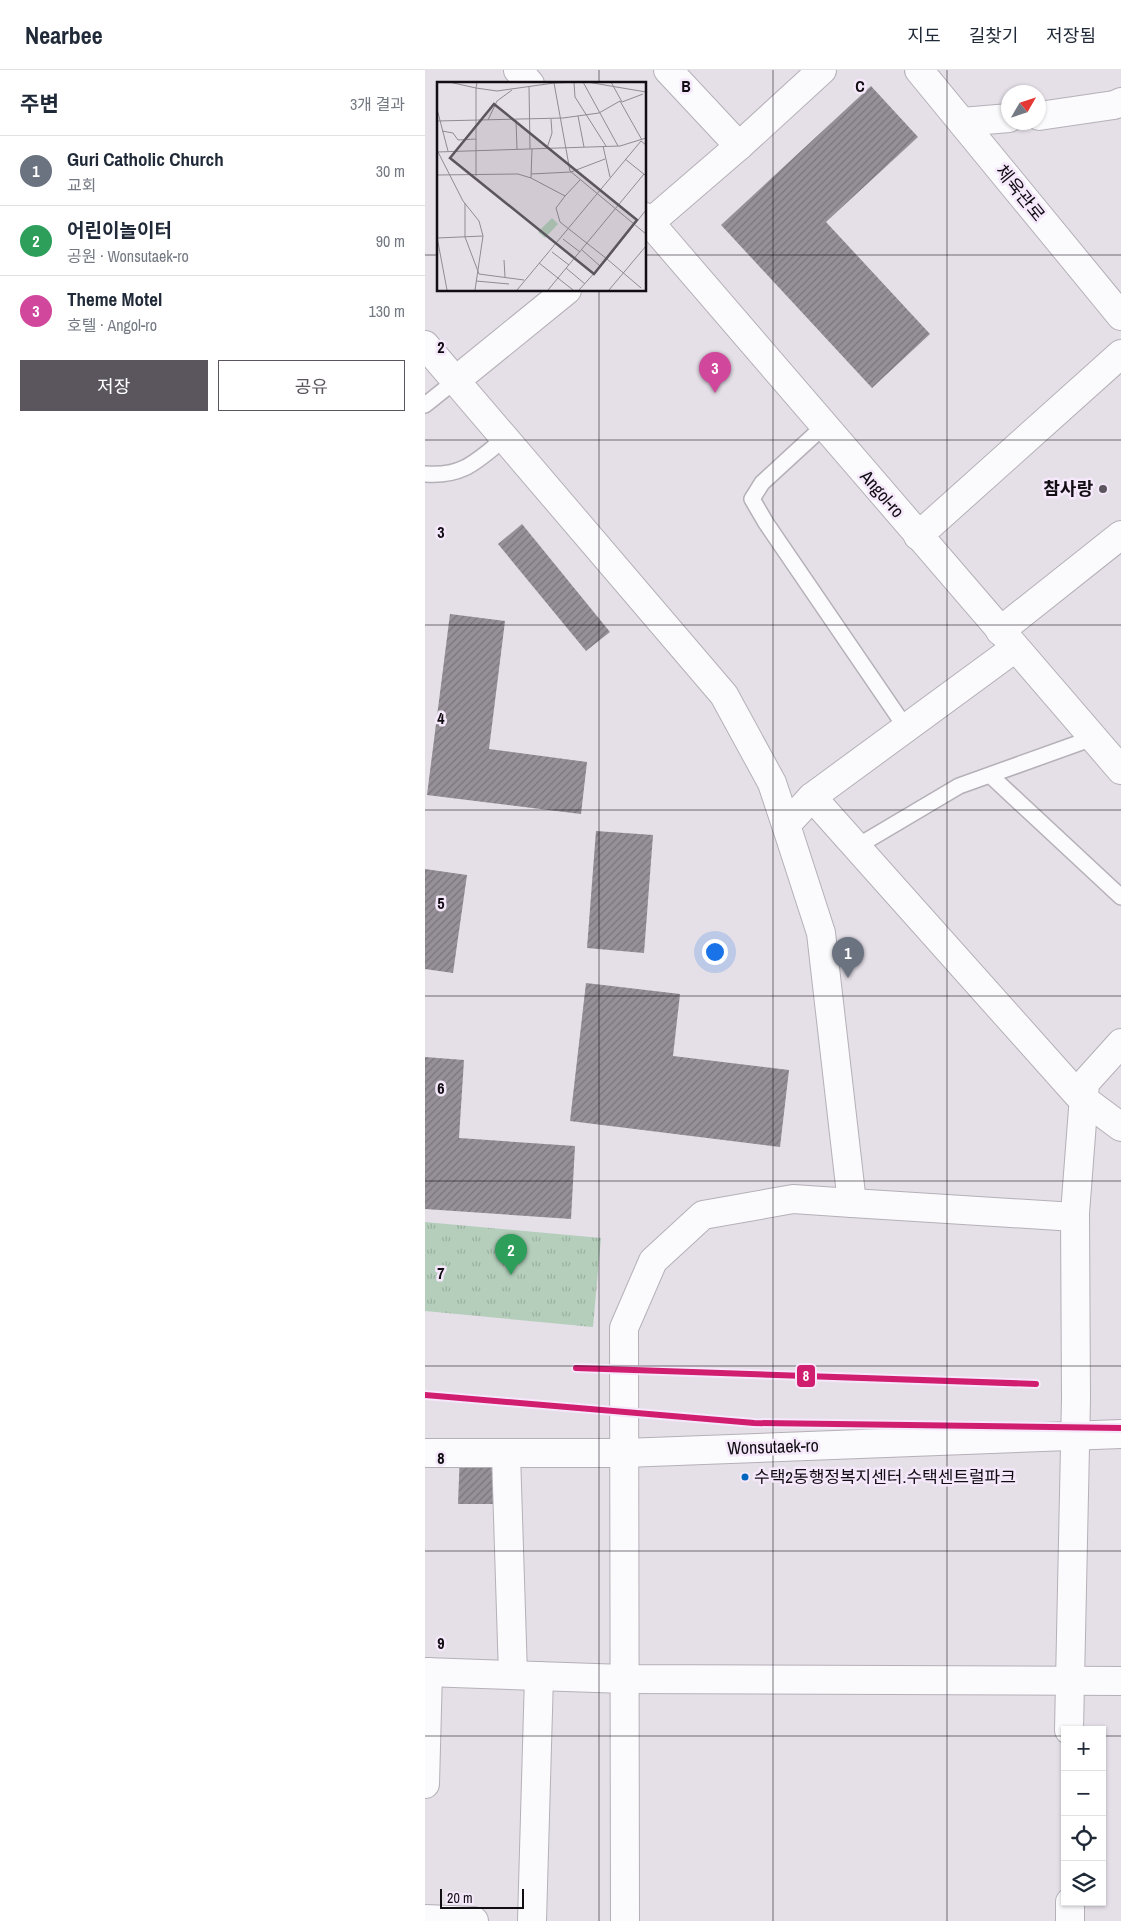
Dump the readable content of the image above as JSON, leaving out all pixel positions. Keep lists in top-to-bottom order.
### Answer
{
  "streets": {
    "street": ["체육관로", "Angol-ro", "Wonsutaek-ro"]
  },
  "places": ["참사랑", "수택2동행정복지센터.수택센트럴파크"],
  "lines": ["transit line 8"],
  "scale_bar": "20 m",
  "north": "top right",
  "page": {
    "header": "Nearbee",
    "nav": ["지도", "길찾기", "저장됨"],
    "heading": ["주변", "3개 결과"],
    "list": [
      {
        "mark": "1",
        "name": "Guri Catholic Church",
        "note": "교회",
        "value": "30 m"
      },
      {
        "mark": "2",
        "name": "어린이놀이터",
        "note": "공원 · Wonsutaek-ro",
        "value": "90 m"
      },
      {
        "mark": "3",
        "name": "Theme Motel",
        "note": "호텔 · Angol-ro",
        "value": "130 m"
      }
    ],
    "buttons": ["저장", "공유"],
    "pins": ["3", "1", "2"],
    "map_buttons": ["+", "−"],
    "scale": "20 m"
  },
  "grid": {
    "columns": ["B", "C"],
    "rows": [
      "2",
      "3",
      "4",
      "5",
      "6",
      "7",
      "8",
      "9"
    ]
  }
}
